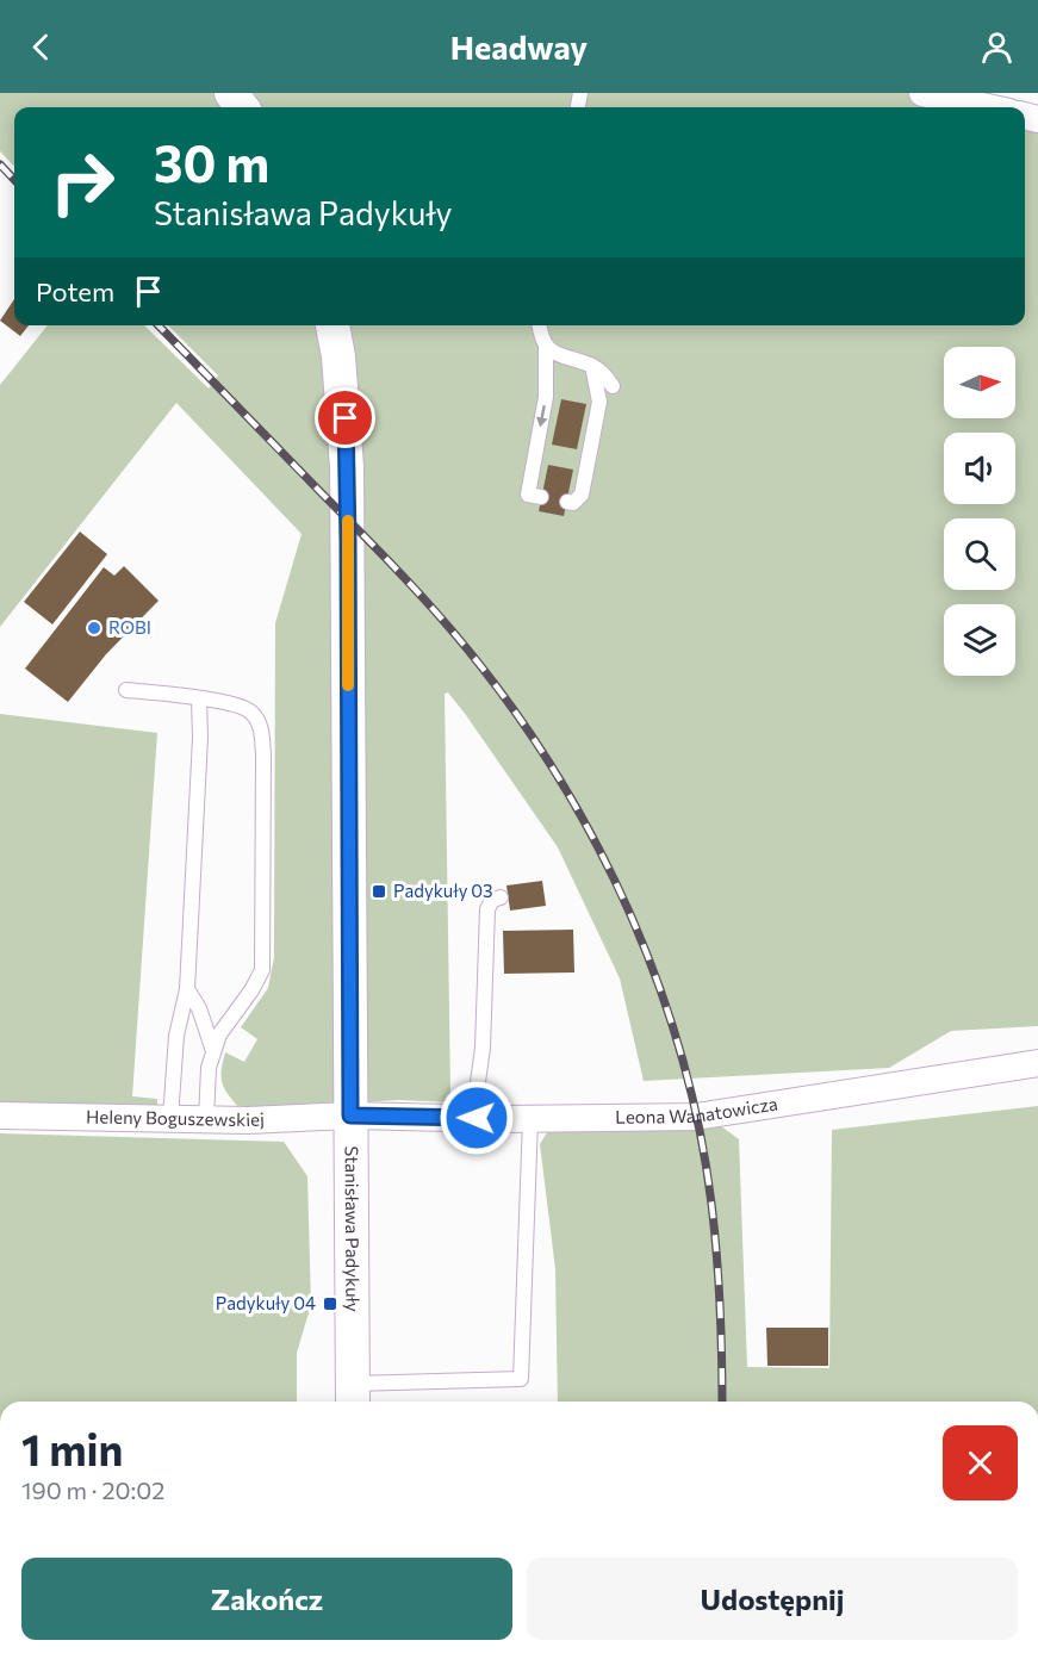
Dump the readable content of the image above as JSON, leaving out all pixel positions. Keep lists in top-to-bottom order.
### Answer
{
  "streets": {
    "street": ["Leona Wanatowicza", "Heleny Boguszewskiej", "Stanisława Padykuły"]
  },
  "crossings": [
    ["Leona Wanatowicza", "Heleny Boguszewskiej"],
    ["Leona Wanatowicza", "Stanisława Padykuły"],
    ["Heleny Boguszewskiej", "Stanisława Padykuły"]
  ],
  "places": {
    "other": ["ROBI"],
    "transit": ["Padykuły 03", "Padykuły 04"]
  },
  "north": "right",
  "page": {
    "header": "Headway",
    "turn": ["30 m", "Stanisława Padykuły"],
    "then": "Potem",
    "heading": ["1 min", "190 m · 20:02"],
    "buttons": ["Zakończ", "Udostępnij"]
  }
}
